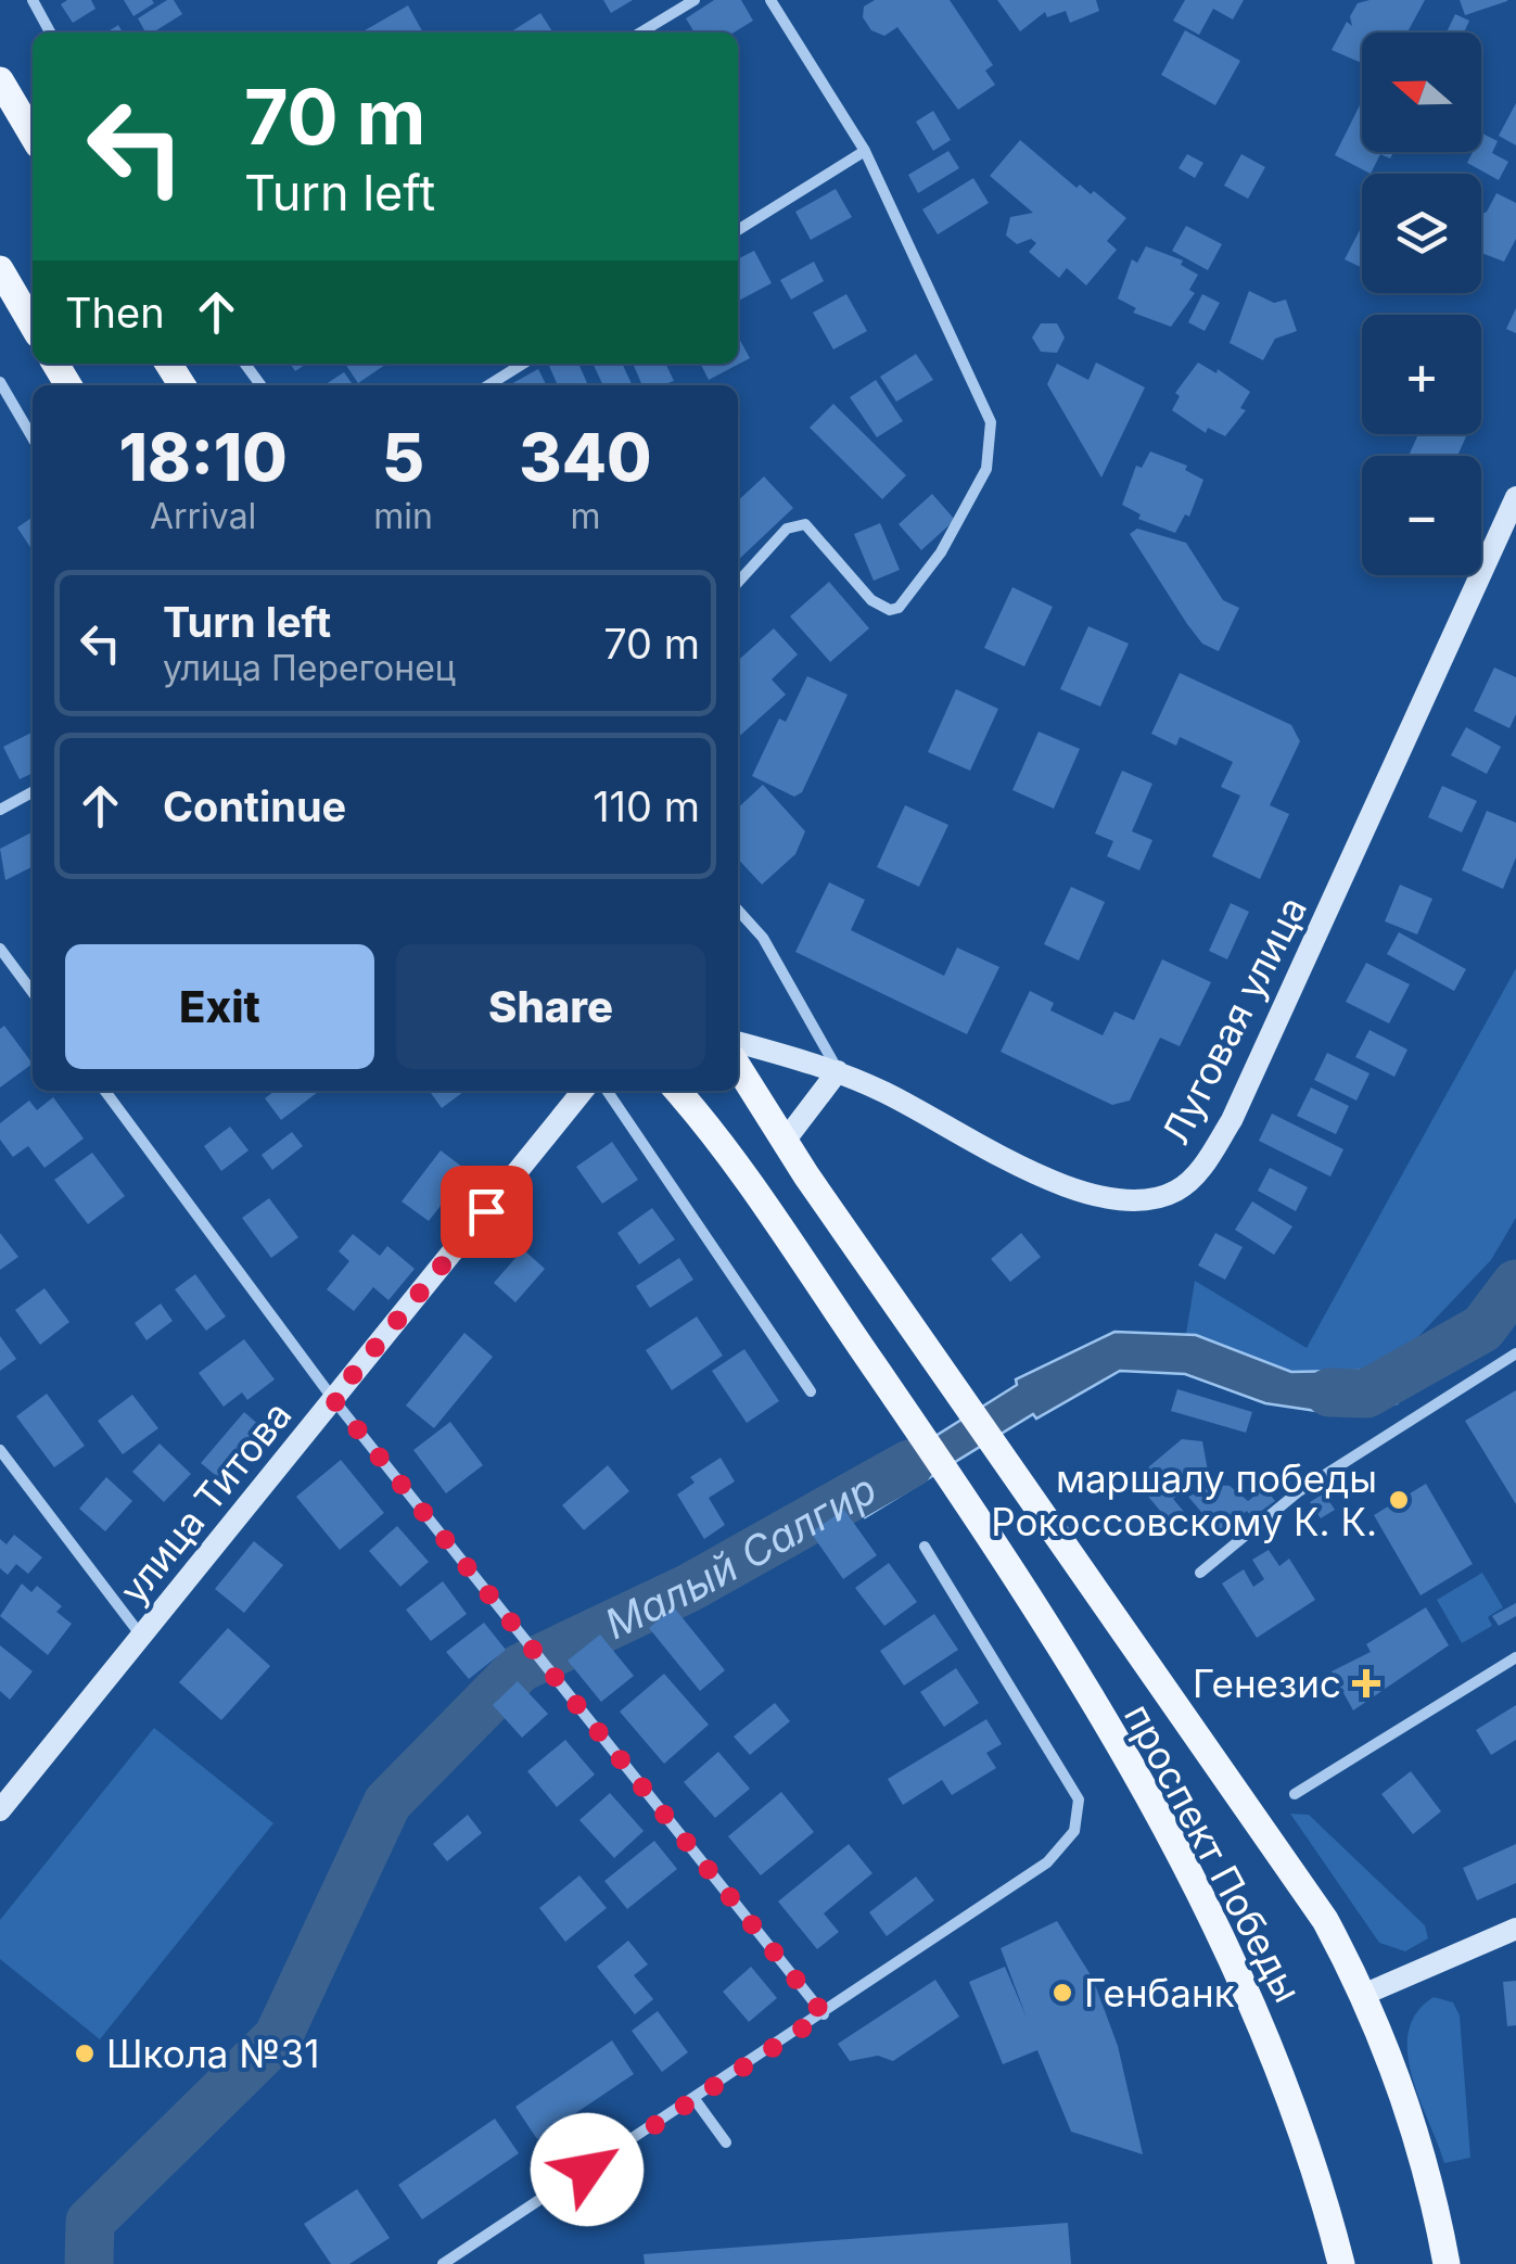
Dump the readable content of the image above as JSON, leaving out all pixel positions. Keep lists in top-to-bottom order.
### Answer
{
  "streets": {
    "main road": ["Луговая улица", "улица Титова", "проспект Победы"]
  },
  "water": ["Малый Салгир"],
  "places": {
    "other": ["маршалу победы Рокоссовскому К. К.", "Генбанк", "Школа №31"],
    "health": ["Генезис"]
  },
  "north": "left",
  "page": {
    "map_buttons": ["+", "−"],
    "turn": ["70 m", "Turn left"],
    "then": "Then",
    "eta": [
      "18:10",
      "Arrival",
      "5",
      "min",
      "340",
      "m"
    ],
    "list": [
      {
        "name": "Turn left",
        "note": "улица Перегонец",
        "value": "70 m"
      },
      {
        "name": "Continue",
        "value": "110 m"
      }
    ],
    "buttons": ["Exit", "Share"]
  }
}
